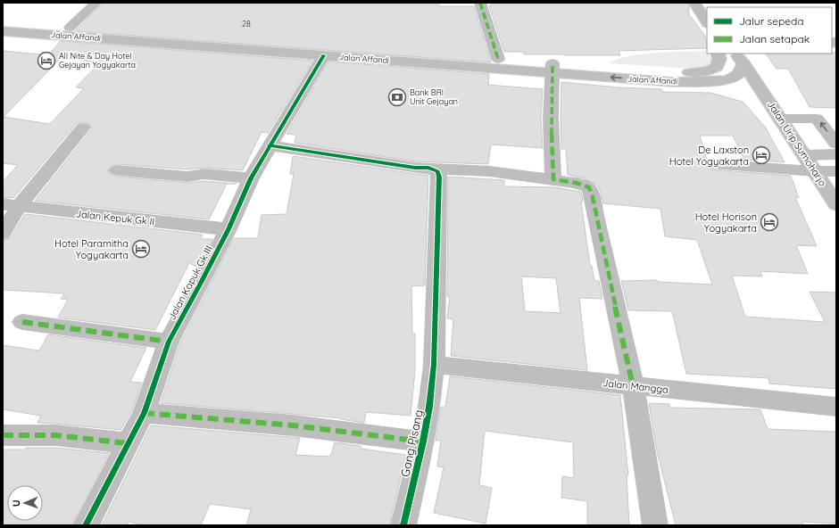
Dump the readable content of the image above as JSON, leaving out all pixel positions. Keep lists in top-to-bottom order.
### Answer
{
  "streets": {
    "street": [
      "Jalan Affandi",
      "Jalan Urip Sumoharjo",
      "Jalan Kepuk Gk II",
      "Jalan Kapuk Gk III",
      "Jalan Mangga",
      "Gang Pisang"
    ]
  },
  "crossings": [
    ["Jalan Affandi", "Jalan Kapuk Gk III"],
    ["Jalan Kepuk Gk II", "Jalan Kapuk Gk III"],
    ["Jalan Mangga", "Gang Pisang"]
  ],
  "places": {
    "hotel": [
      "All Nite & Day Hotel Gejayan Yogyakarta",
      "De Laxston Hotel Yogyakarta",
      "Hotel Horison Yogyakarta",
      "Hotel Paramitha Yogyakarta"
    ],
    "bank": ["Bank BRI Unit Gejayan"]
  },
  "house_numbers": ["28"],
  "legend": ["Jalur sepeda", "Jalan setapak"],
  "north": "left"
}
